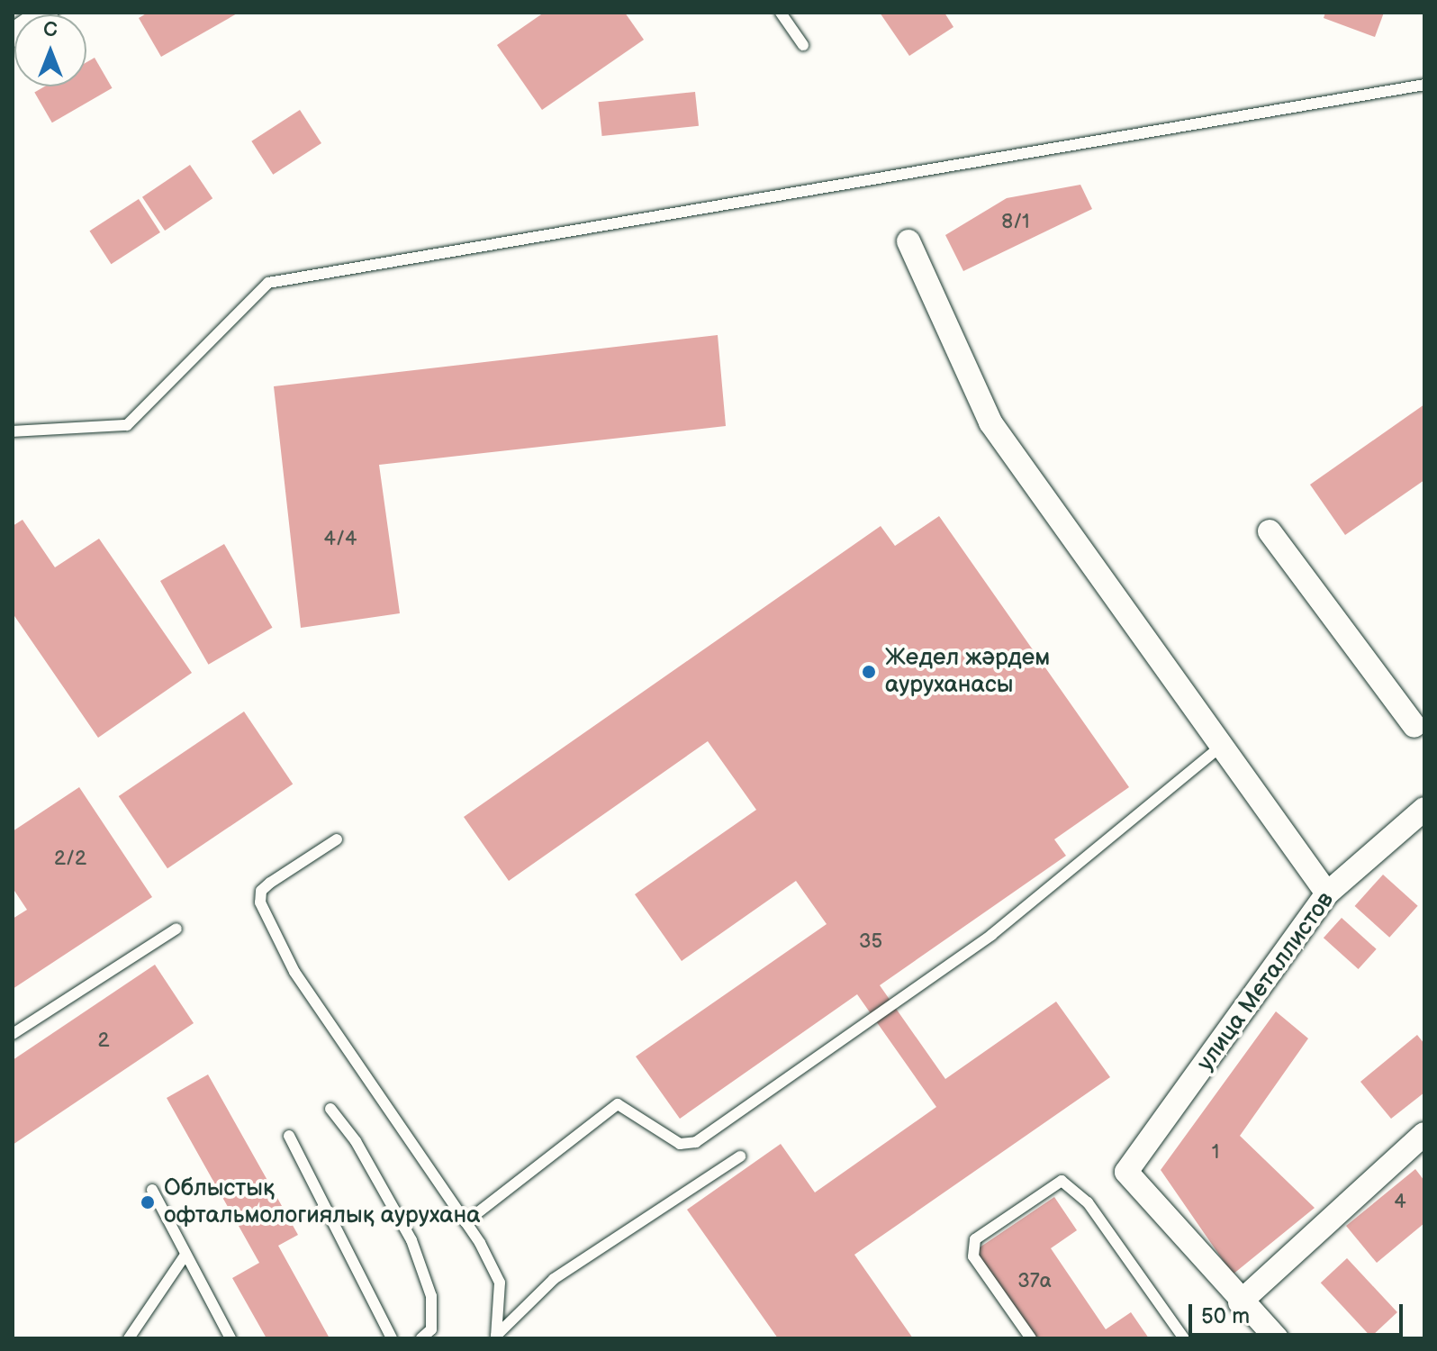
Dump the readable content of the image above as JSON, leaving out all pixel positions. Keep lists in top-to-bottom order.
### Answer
{
  "streets": {
    "street": ["улица Металлистов"]
  },
  "places": ["Жедел жәрдем ауруханасы", "Облыстық офтальмологиялық аурухана"],
  "house_numbers": [
    "8/1",
    "4/4",
    "2/2",
    "35",
    "2",
    "1",
    "4",
    "37а"
  ],
  "scale_bar": "50 m",
  "north": "top"
}
